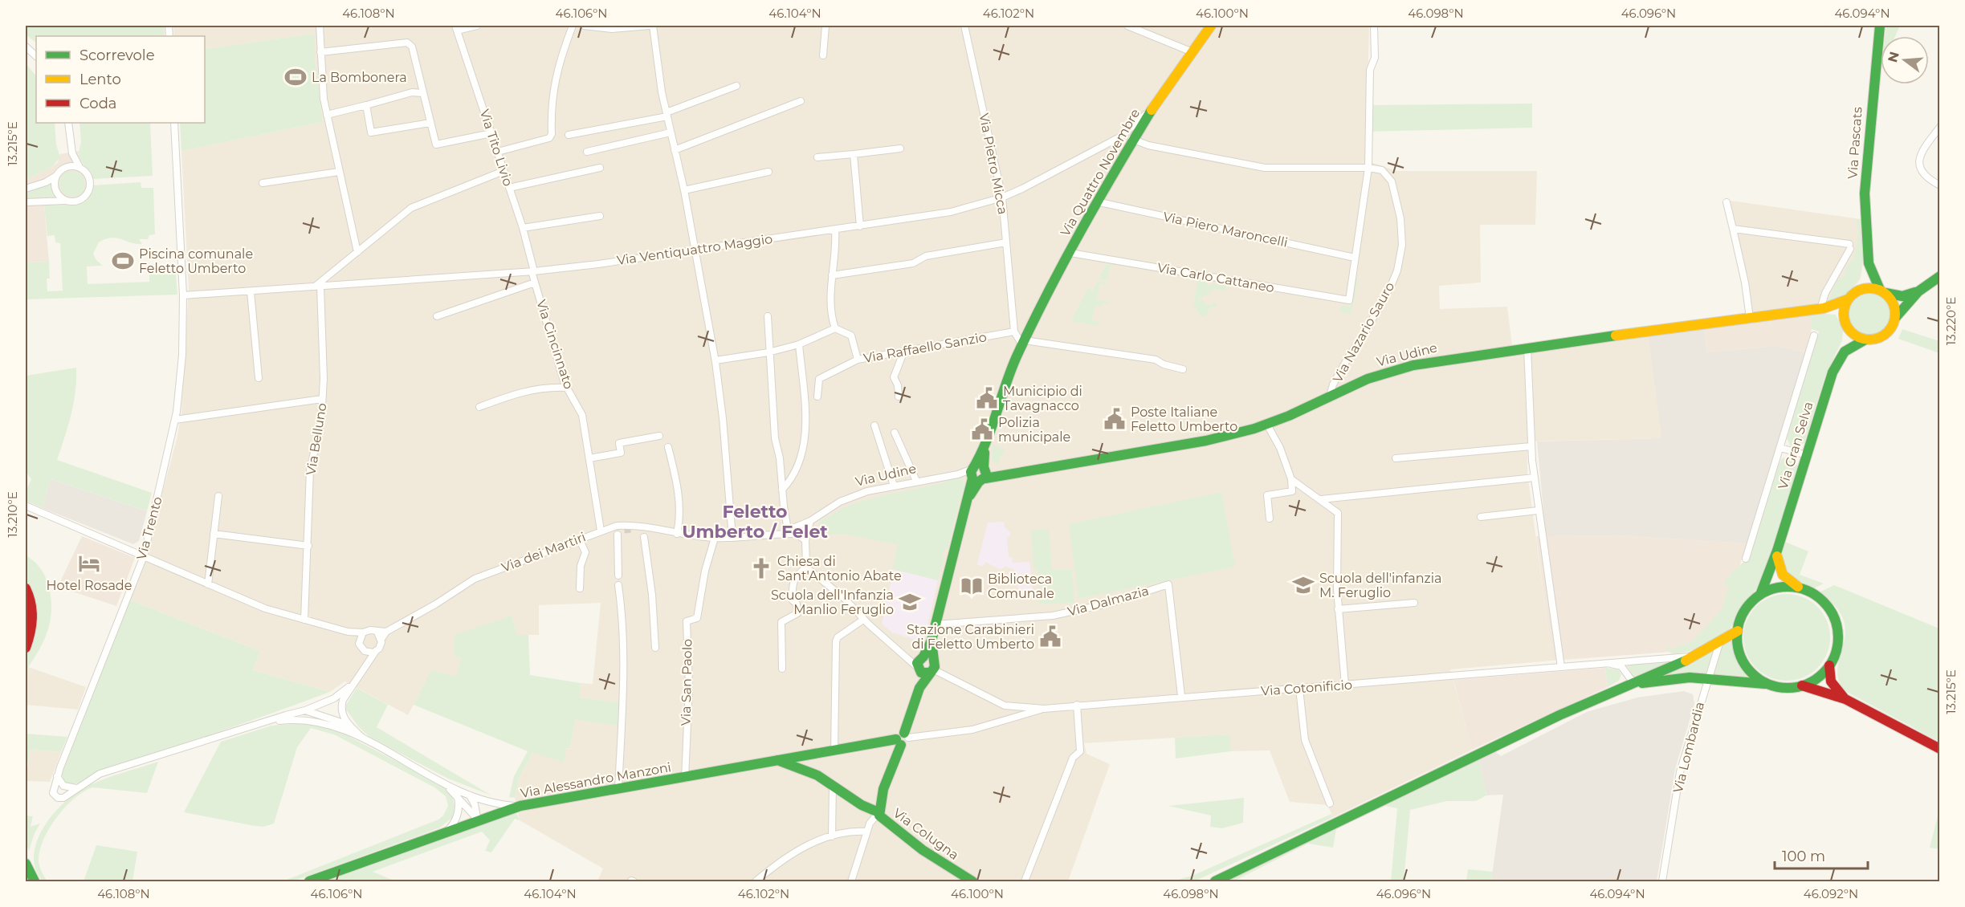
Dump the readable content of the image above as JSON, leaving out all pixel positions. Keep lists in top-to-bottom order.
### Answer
{
  "streets": {
    "main road": [
      "Via Pascats",
      "Via Quattro Novembre",
      "Via Udine",
      "Via Gran Selva",
      "Via Alessandro Manzoni",
      "Via Colugna"
    ],
    "street": [
      "Via Tito Livio",
      "Via Pietro Micca",
      "Via Piero Maroncelli",
      "Via Ventiquattro Maggio",
      "Via Carlo Cattaneo",
      "Via Nazario Sauro",
      "Via Cincinnato",
      "Via Raffaello Sanzio",
      "Via Belluno",
      "Via Trento",
      "Via dei Martiri",
      "Via Dalmazia",
      "Via San Paolo",
      "Via Cotonificio",
      "Via Lombardia"
    ]
  },
  "crossings": [
    ["Via Pascats", "Via Udine"],
    ["Via Pascats", "Via Gran Selva"],
    ["Via Tito Livio", "Via Ventiquattro Maggio"],
    ["Via Tito Livio", "Via Cincinnato"],
    ["Via Pietro Micca", "Via Ventiquattro Maggio"],
    ["Via Pietro Micca", "Via Raffaello Sanzio"],
    ["Via Quattro Novembre", "Via Piero Maroncelli"],
    ["Via Quattro Novembre", "Via Ventiquattro Maggio"],
    ["Via Quattro Novembre", "Via Carlo Cattaneo"],
    ["Via Quattro Novembre", "Via Udine"],
    ["Via Piero Maroncelli", "Via Carlo Cattaneo"],
    ["Via Ventiquattro Maggio", "Via Cincinnato"],
    ["Via Ventiquattro Maggio", "Via Belluno"],
    ["Via Ventiquattro Maggio", "Via Trento"],
    ["Via Nazario Sauro", "Via Udine"],
    ["Via Cincinnato", "Via dei Martiri"],
    ["Via Udine", "Via Gran Selva"],
    ["Via Udine", "Via dei Martiri"],
    ["Via dei Martiri", "Via San Paolo"],
    ["Via Dalmazia", "Via Cotonificio"],
    ["Via San Paolo", "Via Alessandro Manzoni"],
    ["Via Cotonificio", "Via Alessandro Manzoni"],
    ["Via Cotonificio", "Via Colugna"],
    ["Via Alessandro Manzoni", "Via Colugna"]
  ],
  "districts": ["Feletto Umberto / Felet"],
  "places": {
    "sports": ["La Bombonera", "Piscina comunale Feletto Umberto"],
    "public building": [
      "Municipio di Tavagnacco",
      "Poste Italiane Feletto Umberto",
      "Polizia municipale",
      "Stazione Carabinieri di Feletto Umberto"
    ],
    "hotel": ["Hotel Rosade"],
    "church": ["Chiesa di Sant'Antonio Abate"],
    "school or university": ["Scuola dell'infanzia M. Feruglio", "Scuola dell'Infanzia Manlio Feruglio"],
    "library": ["Biblioteca Comunale"]
  },
  "legend": ["Scorrevole", "Lento", "Coda"],
  "scale_bar": "100 m",
  "north": "left",
  "coordinates": [
    "46.108°N",
    "46.106°N",
    "46.104°N",
    "46.102°N",
    "46.100°N",
    "46.098°N",
    "46.096°N",
    "46.094°N",
    "13.215°E",
    "13.220°E",
    "13.210°E",
    "46.092°N"
  ]
}
